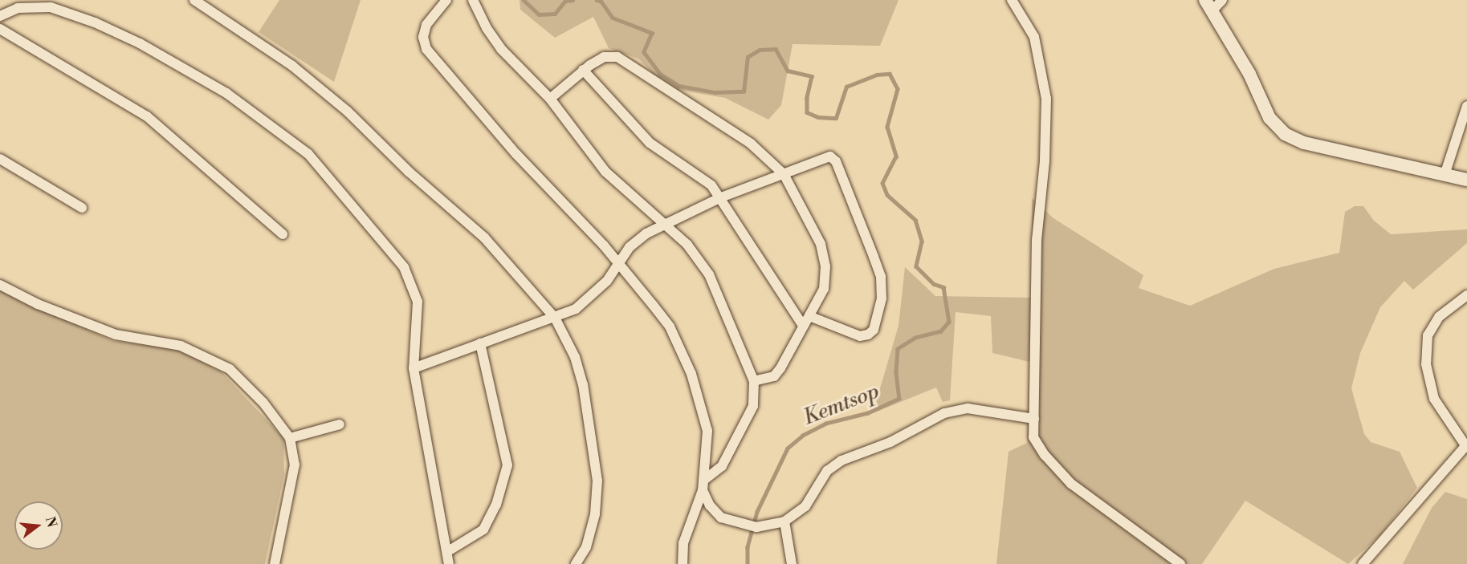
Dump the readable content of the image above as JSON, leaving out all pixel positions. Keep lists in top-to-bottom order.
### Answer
{
  "water": ["Kemtsop"],
  "north": "right"
}
